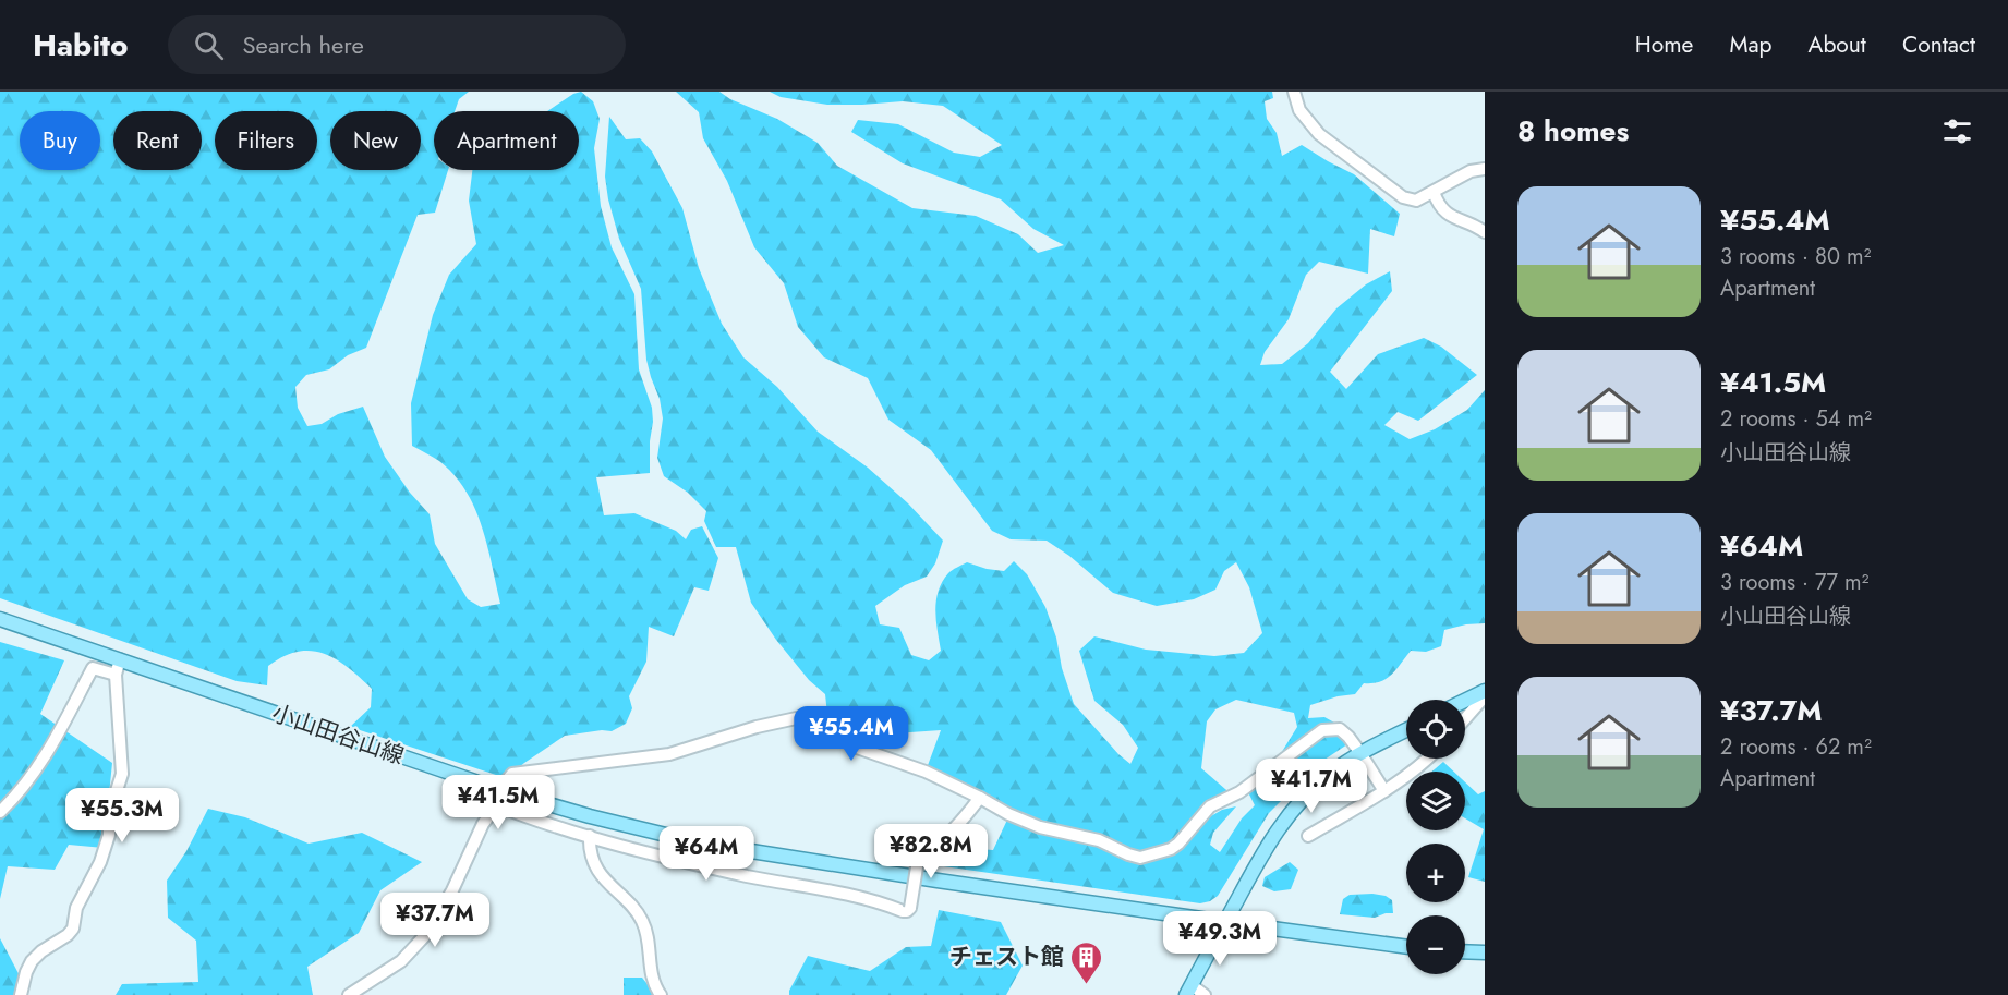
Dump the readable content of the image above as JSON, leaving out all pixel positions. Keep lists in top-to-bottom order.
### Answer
{
  "streets": {
    "main road": ["小山田谷山線"]
  },
  "places": {
    "building": ["チェスト館"]
  },
  "page": {
    "header": "Habito",
    "search": "Search here",
    "nav": [
      "Home",
      "Map",
      "About",
      "Contact"
    ],
    "heading": "8 homes",
    "chip": [
      "Buy",
      "Rent",
      "Filters",
      "New",
      "Apartment"
    ],
    "list": [
      {
        "name": "¥55.4M",
        "note": "3 rooms · 80 m² · Apartment"
      },
      {
        "name": "¥41.5M",
        "note": "2 rooms · 54 m² · 小山田谷山線"
      },
      {
        "name": "¥64M",
        "note": "3 rooms · 77 m² · 小山田谷山線"
      },
      {
        "name": "¥37.7M",
        "note": "2 rooms · 62 m² · Apartment"
      }
    ],
    "map_buttons": ["+", "−"],
    "price": [
      "¥55.4M",
      "¥41.7M",
      "¥41.5M",
      "¥55.3M",
      "¥82.8M",
      "¥64M",
      "¥37.7M",
      "¥49.3M"
    ]
  }
}
